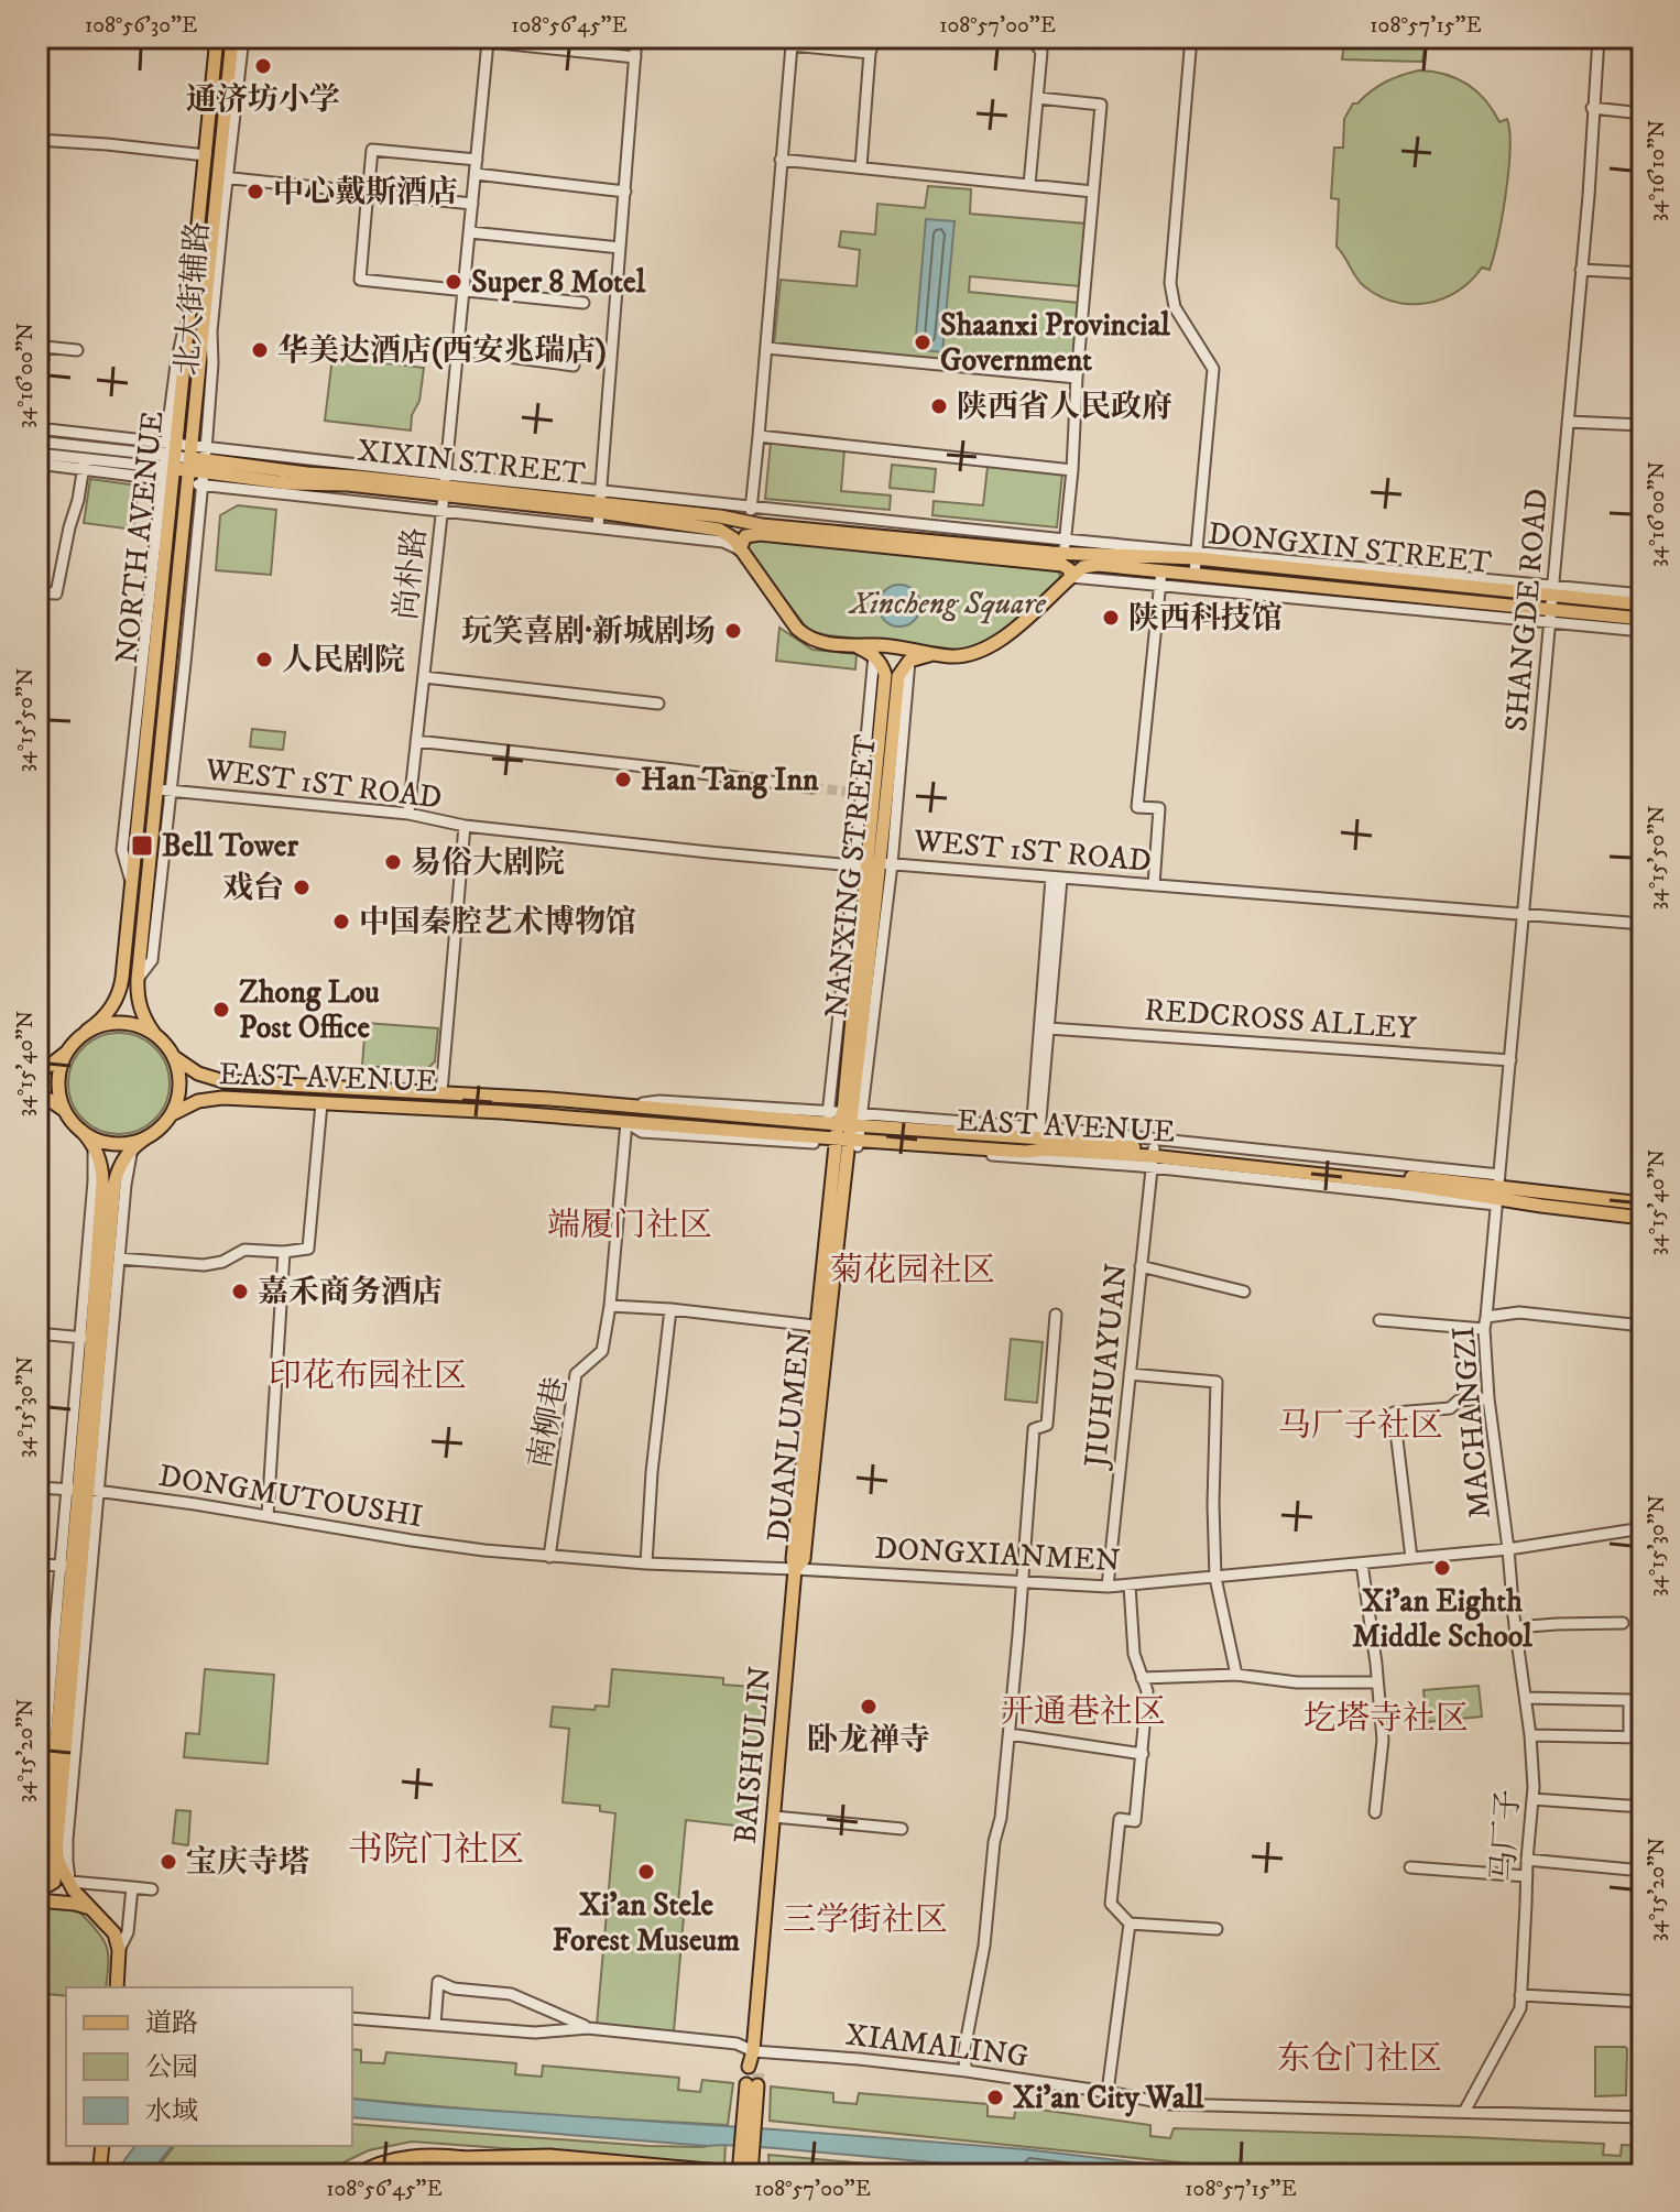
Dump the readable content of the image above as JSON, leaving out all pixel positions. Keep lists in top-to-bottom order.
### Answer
{
  "streets": {
    "main road": [
      "XIXIN STREET",
      "NORTH AVENUE",
      "DONGXIN STREET",
      "NANXING STREET",
      "EAST AVENUE",
      "DUANLUMEN",
      "BAISHULIN"
    ],
    "street": [
      "北大街辅路",
      "尚朴路",
      "SHANGDE ROAD",
      "WEST 1ST ROAD",
      "REDCROSS ALLEY",
      "JIUHUAYUAN",
      "南柳巷",
      "MACHANGZI",
      "DONGMUTOUSHI",
      "DONGXIANMEN",
      "马厂子",
      "XIAMALING"
    ]
  },
  "crossings": [
    ["北大街辅路", "NORTH AVENUE"],
    ["XIXIN STREET", "NORTH AVENUE"],
    ["XIXIN STREET", "DONGXIN STREET"],
    ["XIXIN STREET", "尚朴路"],
    ["NORTH AVENUE", "WEST 1ST ROAD"],
    ["NORTH AVENUE", "EAST AVENUE"],
    ["DONGXIN STREET", "SHANGDE ROAD"],
    ["尚朴路", "WEST 1ST ROAD"],
    ["SHANGDE ROAD", "WEST 1ST ROAD"],
    ["SHANGDE ROAD", "REDCROSS ALLEY"],
    ["SHANGDE ROAD", "EAST AVENUE"],
    ["SHANGDE ROAD", "MACHANGZI"],
    ["WEST 1ST ROAD", "NANXING STREET"],
    ["NANXING STREET", "EAST AVENUE"],
    ["NANXING STREET", "DUANLUMEN"],
    ["EAST AVENUE", "JIUHUAYUAN"],
    ["EAST AVENUE", "南柳巷"],
    ["EAST AVENUE", "MACHANGZI"],
    ["EAST AVENUE", "DUANLUMEN"],
    ["JIUHUAYUAN", "DONGXIANMEN"],
    ["南柳巷", "DONGXIANMEN"],
    ["MACHANGZI", "DONGXIANMEN"],
    ["MACHANGZI", "马厂子"],
    ["DUANLUMEN", "DONGXIANMEN"],
    ["DUANLUMEN", "BAISHULIN"],
    ["DONGMUTOUSHI", "DONGXIANMEN"],
    ["DONGXIANMEN", "BAISHULIN"],
    ["DONGXIANMEN", "马厂子"],
    ["BAISHULIN", "XIAMALING"],
    ["马厂子", "XIAMALING"]
  ],
  "districts": [
    "端履门社区",
    "菊花园社区",
    "印花布园社区",
    "马厂子社区",
    "开通巷社区",
    "圪塔寺社区",
    "书院门社区",
    "三学街社区",
    "东仓门社区"
  ],
  "parks": ["Xincheng Square"],
  "places": {
    "other": [
      "通济坊小学",
      "中心戴斯酒店",
      "Super 8 Motel",
      "Shaanxi Provincial Government",
      "华美达酒店(西安兆瑞店)",
      "陕西省人民政府",
      "陕西科技馆",
      "玩笑喜剧·新城剧场",
      "人民剧院",
      "Han Tang Inn",
      "易俗大剧院",
      "戏台",
      "中国秦腔艺术博物馆",
      "Zhong Lou Post Office",
      "嘉禾商务酒店",
      "Xi'an Eighth Middle School",
      "卧龙禅寺",
      "宝庆寺塔",
      "Xi'an Stele Forest Museum",
      "Xi'an City Wall"
    ],
    "transit": ["Bell Tower"]
  },
  "legend": ["道路", "公园", "水域"],
  "coordinates": [
    "108°56'30\"E",
    "108°56'45\"E",
    "108°57'00\"E",
    "108°57'15\"E",
    "34°16'10\"N",
    "34°16'00\"N",
    "34°15'50\"N",
    "34°15'40\"N",
    "34°15'30\"N",
    "34°15'20\"N"
  ]
}
